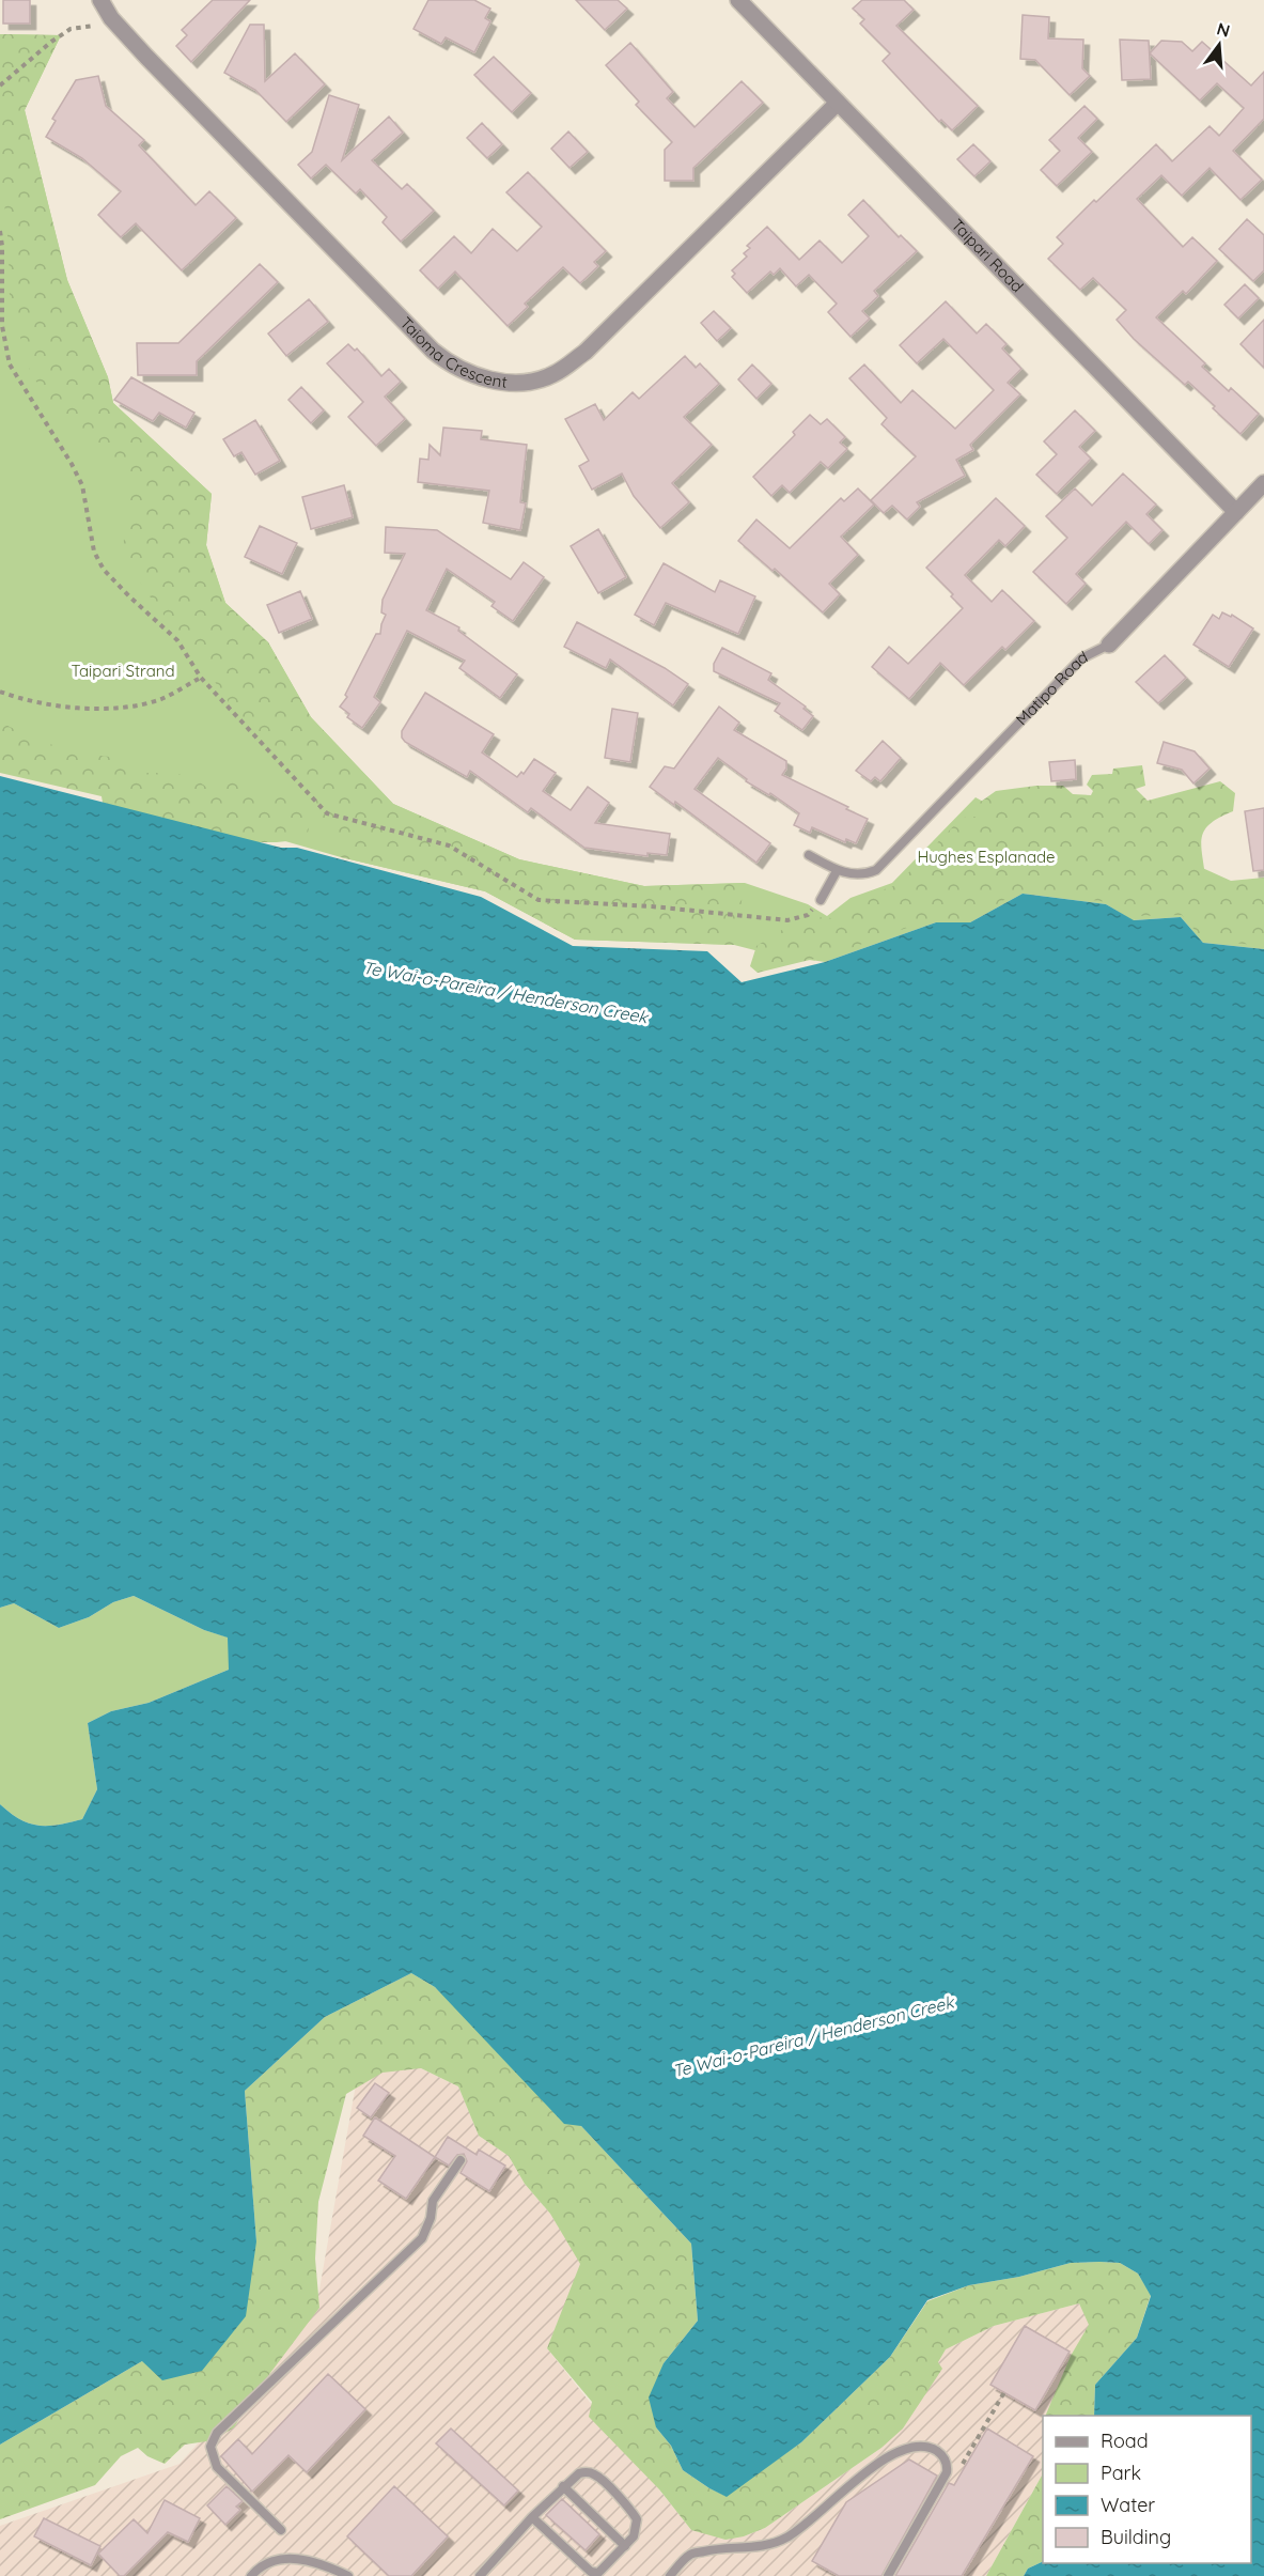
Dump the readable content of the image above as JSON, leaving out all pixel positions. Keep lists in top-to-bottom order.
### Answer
{
  "streets": {
    "street": ["Taipari Road", "Taioma Crescent", "Matipo Road"]
  },
  "crossings": [
    ["Taipari Road", "Taioma Crescent"],
    ["Taipari Road", "Matipo Road"]
  ],
  "water": ["Te Wai-o-Pareira / Henderson Creek"],
  "parks": ["Taipari Strand", "Hughes Esplanade"],
  "legend": [
    "Road",
    "Park",
    "Water",
    "Building"
  ],
  "north": "top"
}
